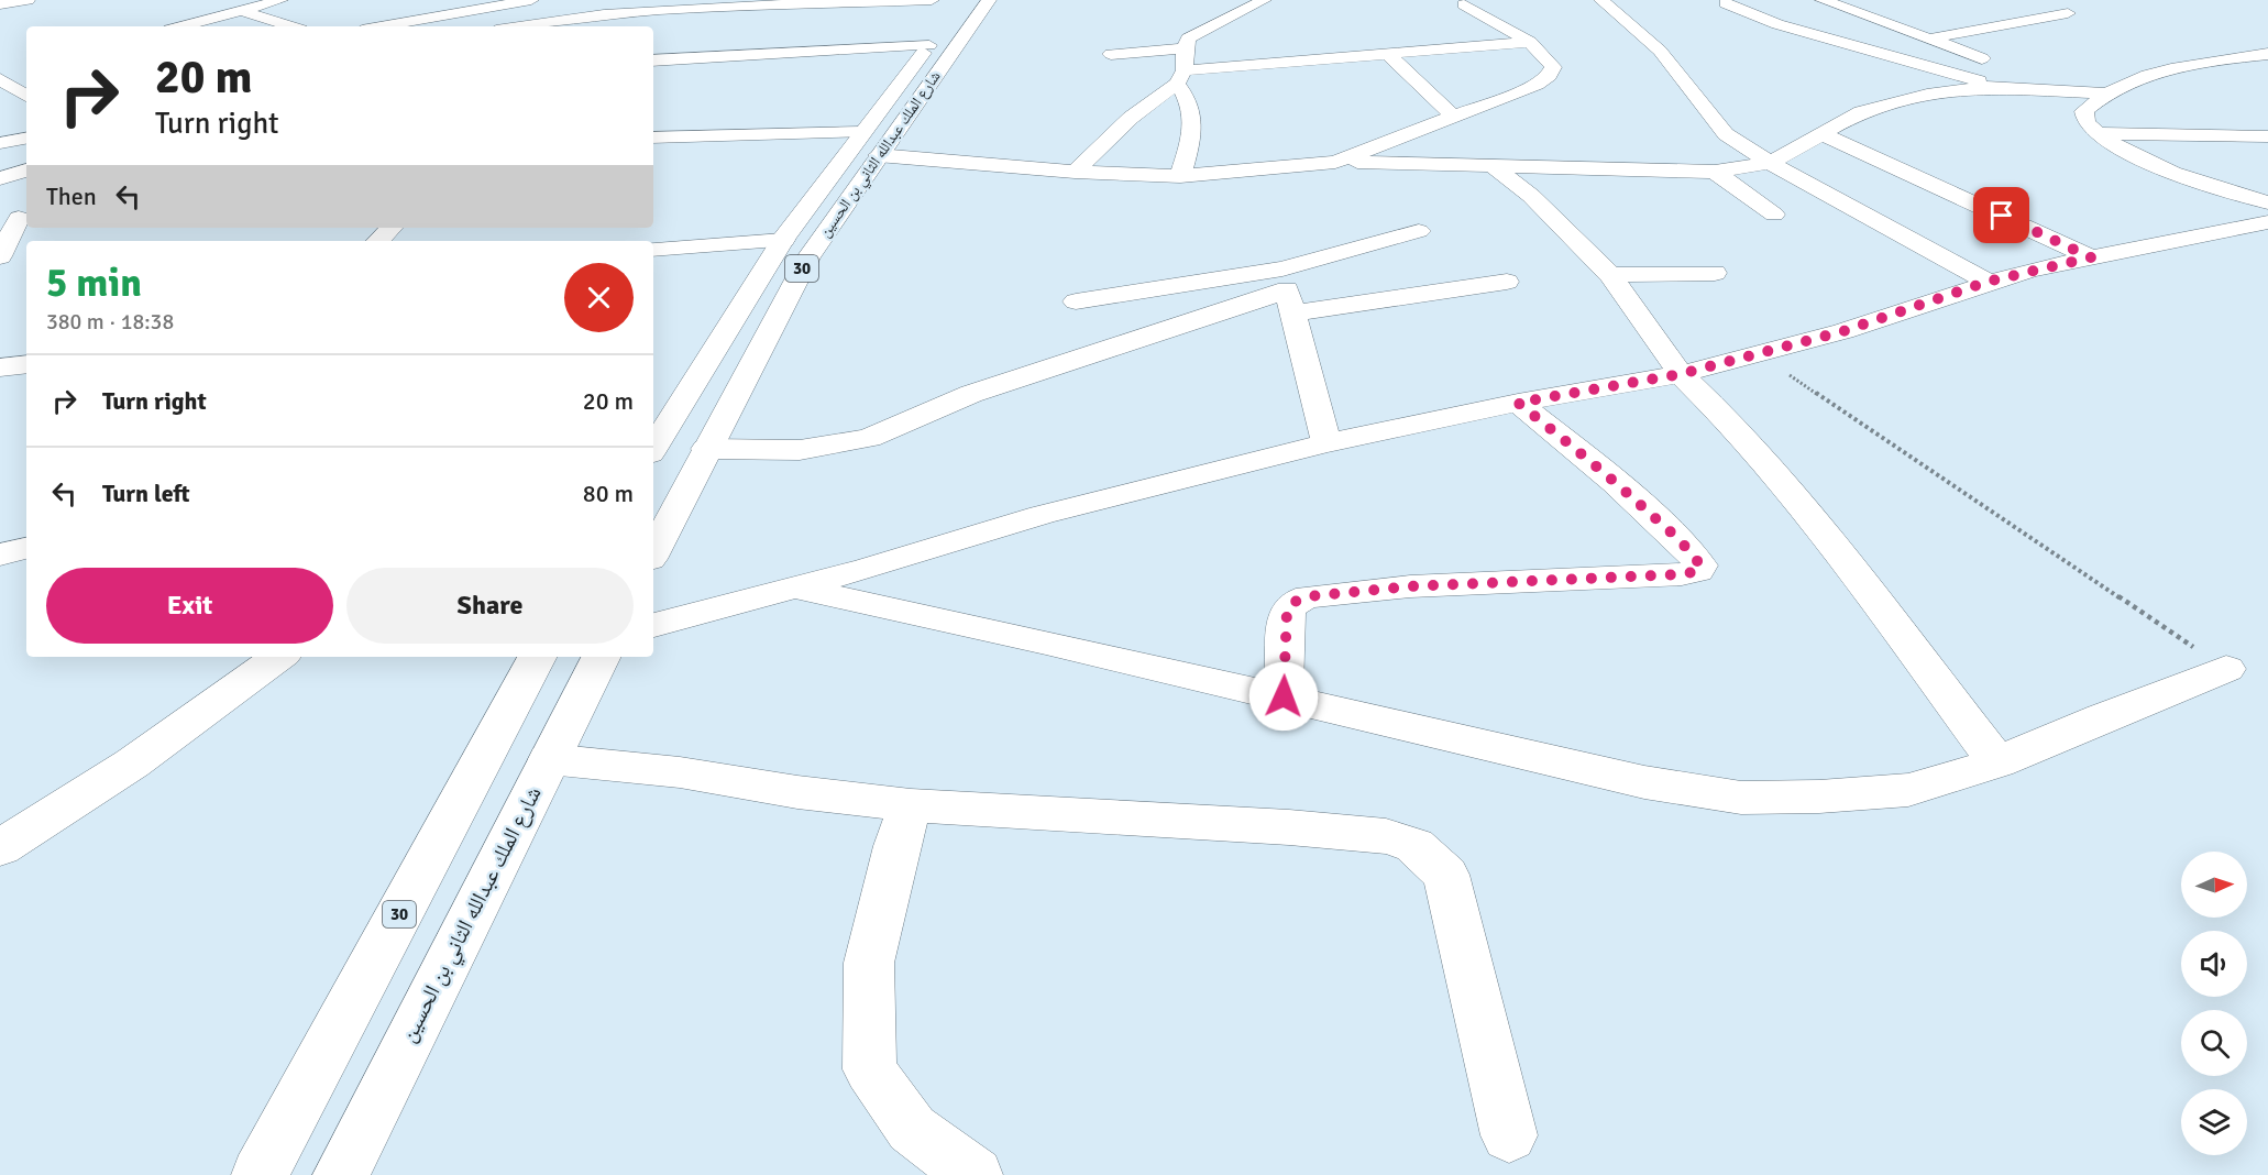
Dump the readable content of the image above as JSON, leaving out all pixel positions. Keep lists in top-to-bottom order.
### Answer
{
  "streets": {
    "street": ["شارع الملك عبدالله الثاني بن الحسين", "30"]
  },
  "north": "right",
  "page": {
    "turn": ["20 m", "Turn right"],
    "then": "Then",
    "heading": ["5 min", "380 m · 18:38"],
    "list": [
      {
        "name": "Turn right",
        "value": "20 m"
      },
      {
        "name": "Turn left",
        "value": "80 m"
      }
    ],
    "buttons": ["Exit", "Share"]
  }
}
